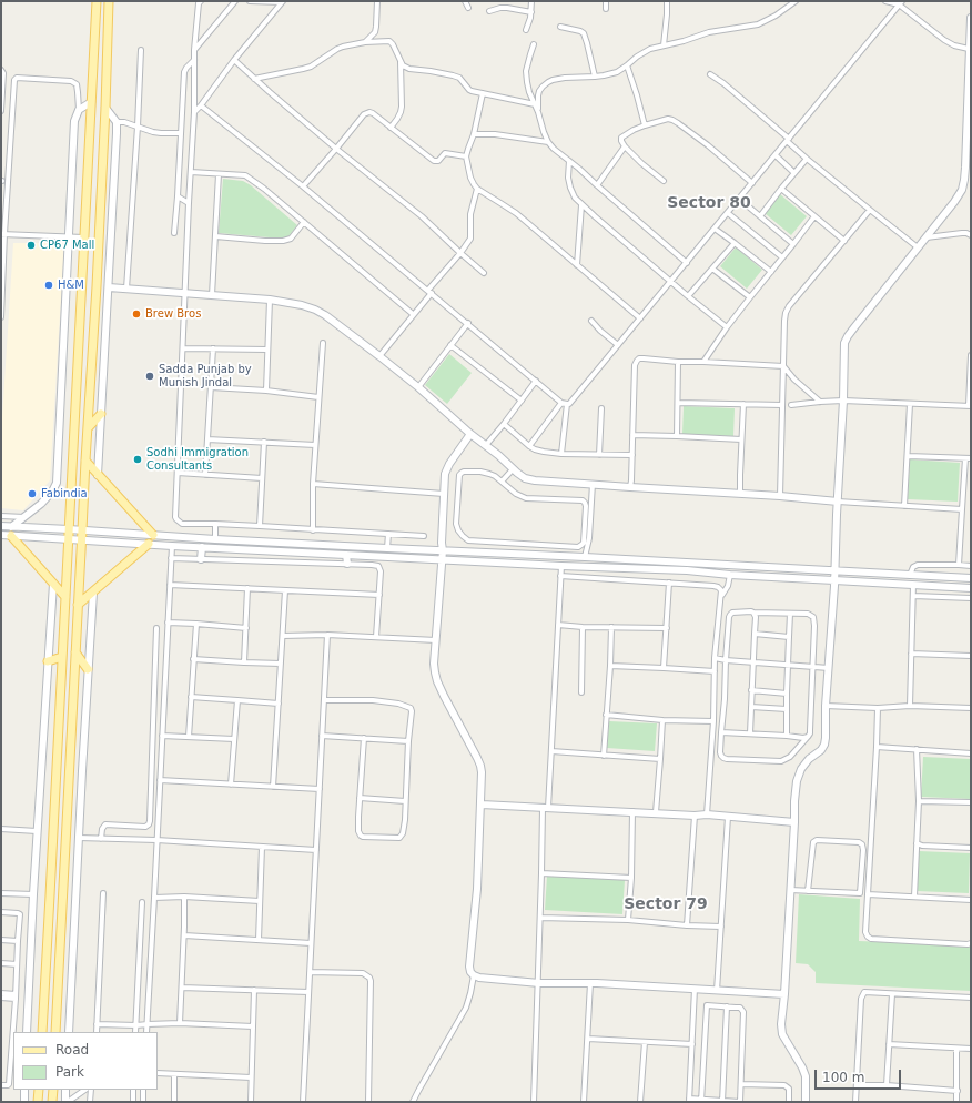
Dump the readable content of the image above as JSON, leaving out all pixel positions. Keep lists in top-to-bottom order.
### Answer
{
  "districts": ["Sector 80", "Sector 79"],
  "places": [
    "CP67 Mall",
    "H&M",
    "Brew Bros",
    "Sadda Punjab by Munish Jindal",
    "Sodhi Immigration Consultants",
    "Fabindia"
  ],
  "legend": ["Road", "Park"],
  "scale_bar": "100 m"
}
